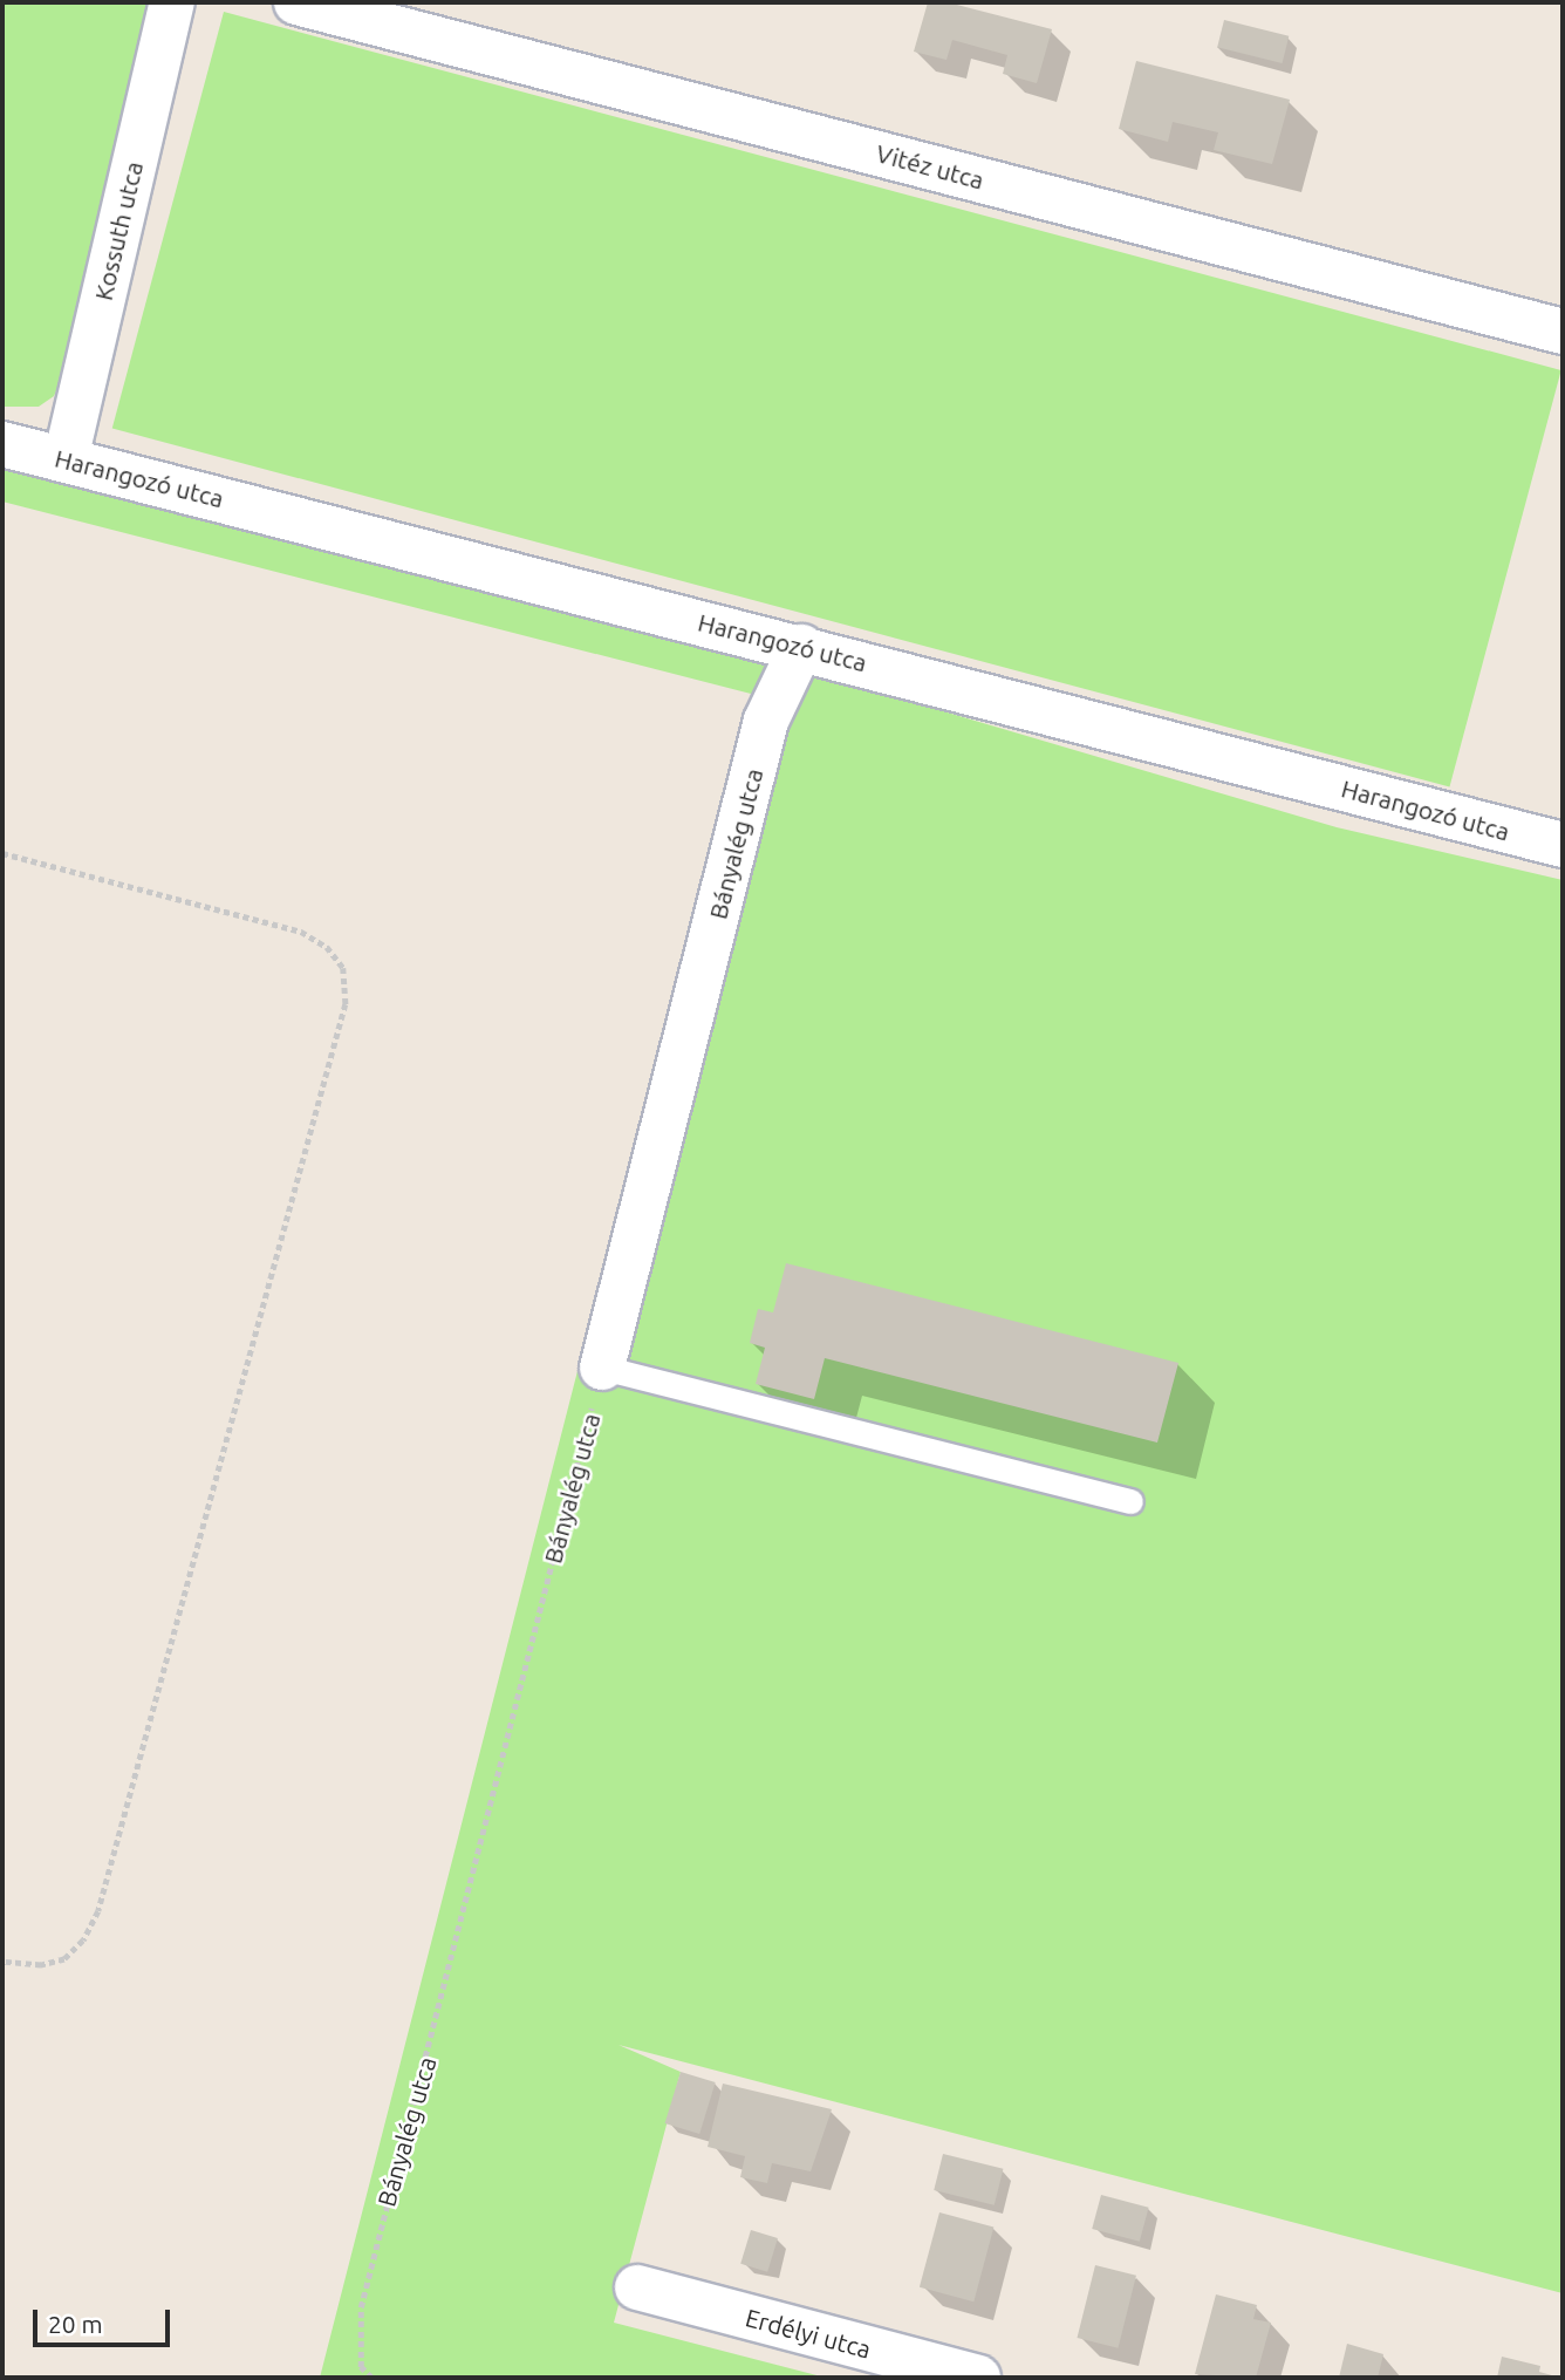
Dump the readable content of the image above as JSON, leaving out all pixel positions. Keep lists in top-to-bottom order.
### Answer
{
  "streets": {
    "street": [
      "Vitéz utca",
      "Kossuth utca",
      "Harangozó utca",
      "Bányalég utca",
      "Erdélyi utca"
    ]
  },
  "crossings": [
    ["Kossuth utca", "Harangozó utca"],
    ["Harangozó utca", "Bányalég utca"]
  ],
  "scale_bar": "20 m"
}
